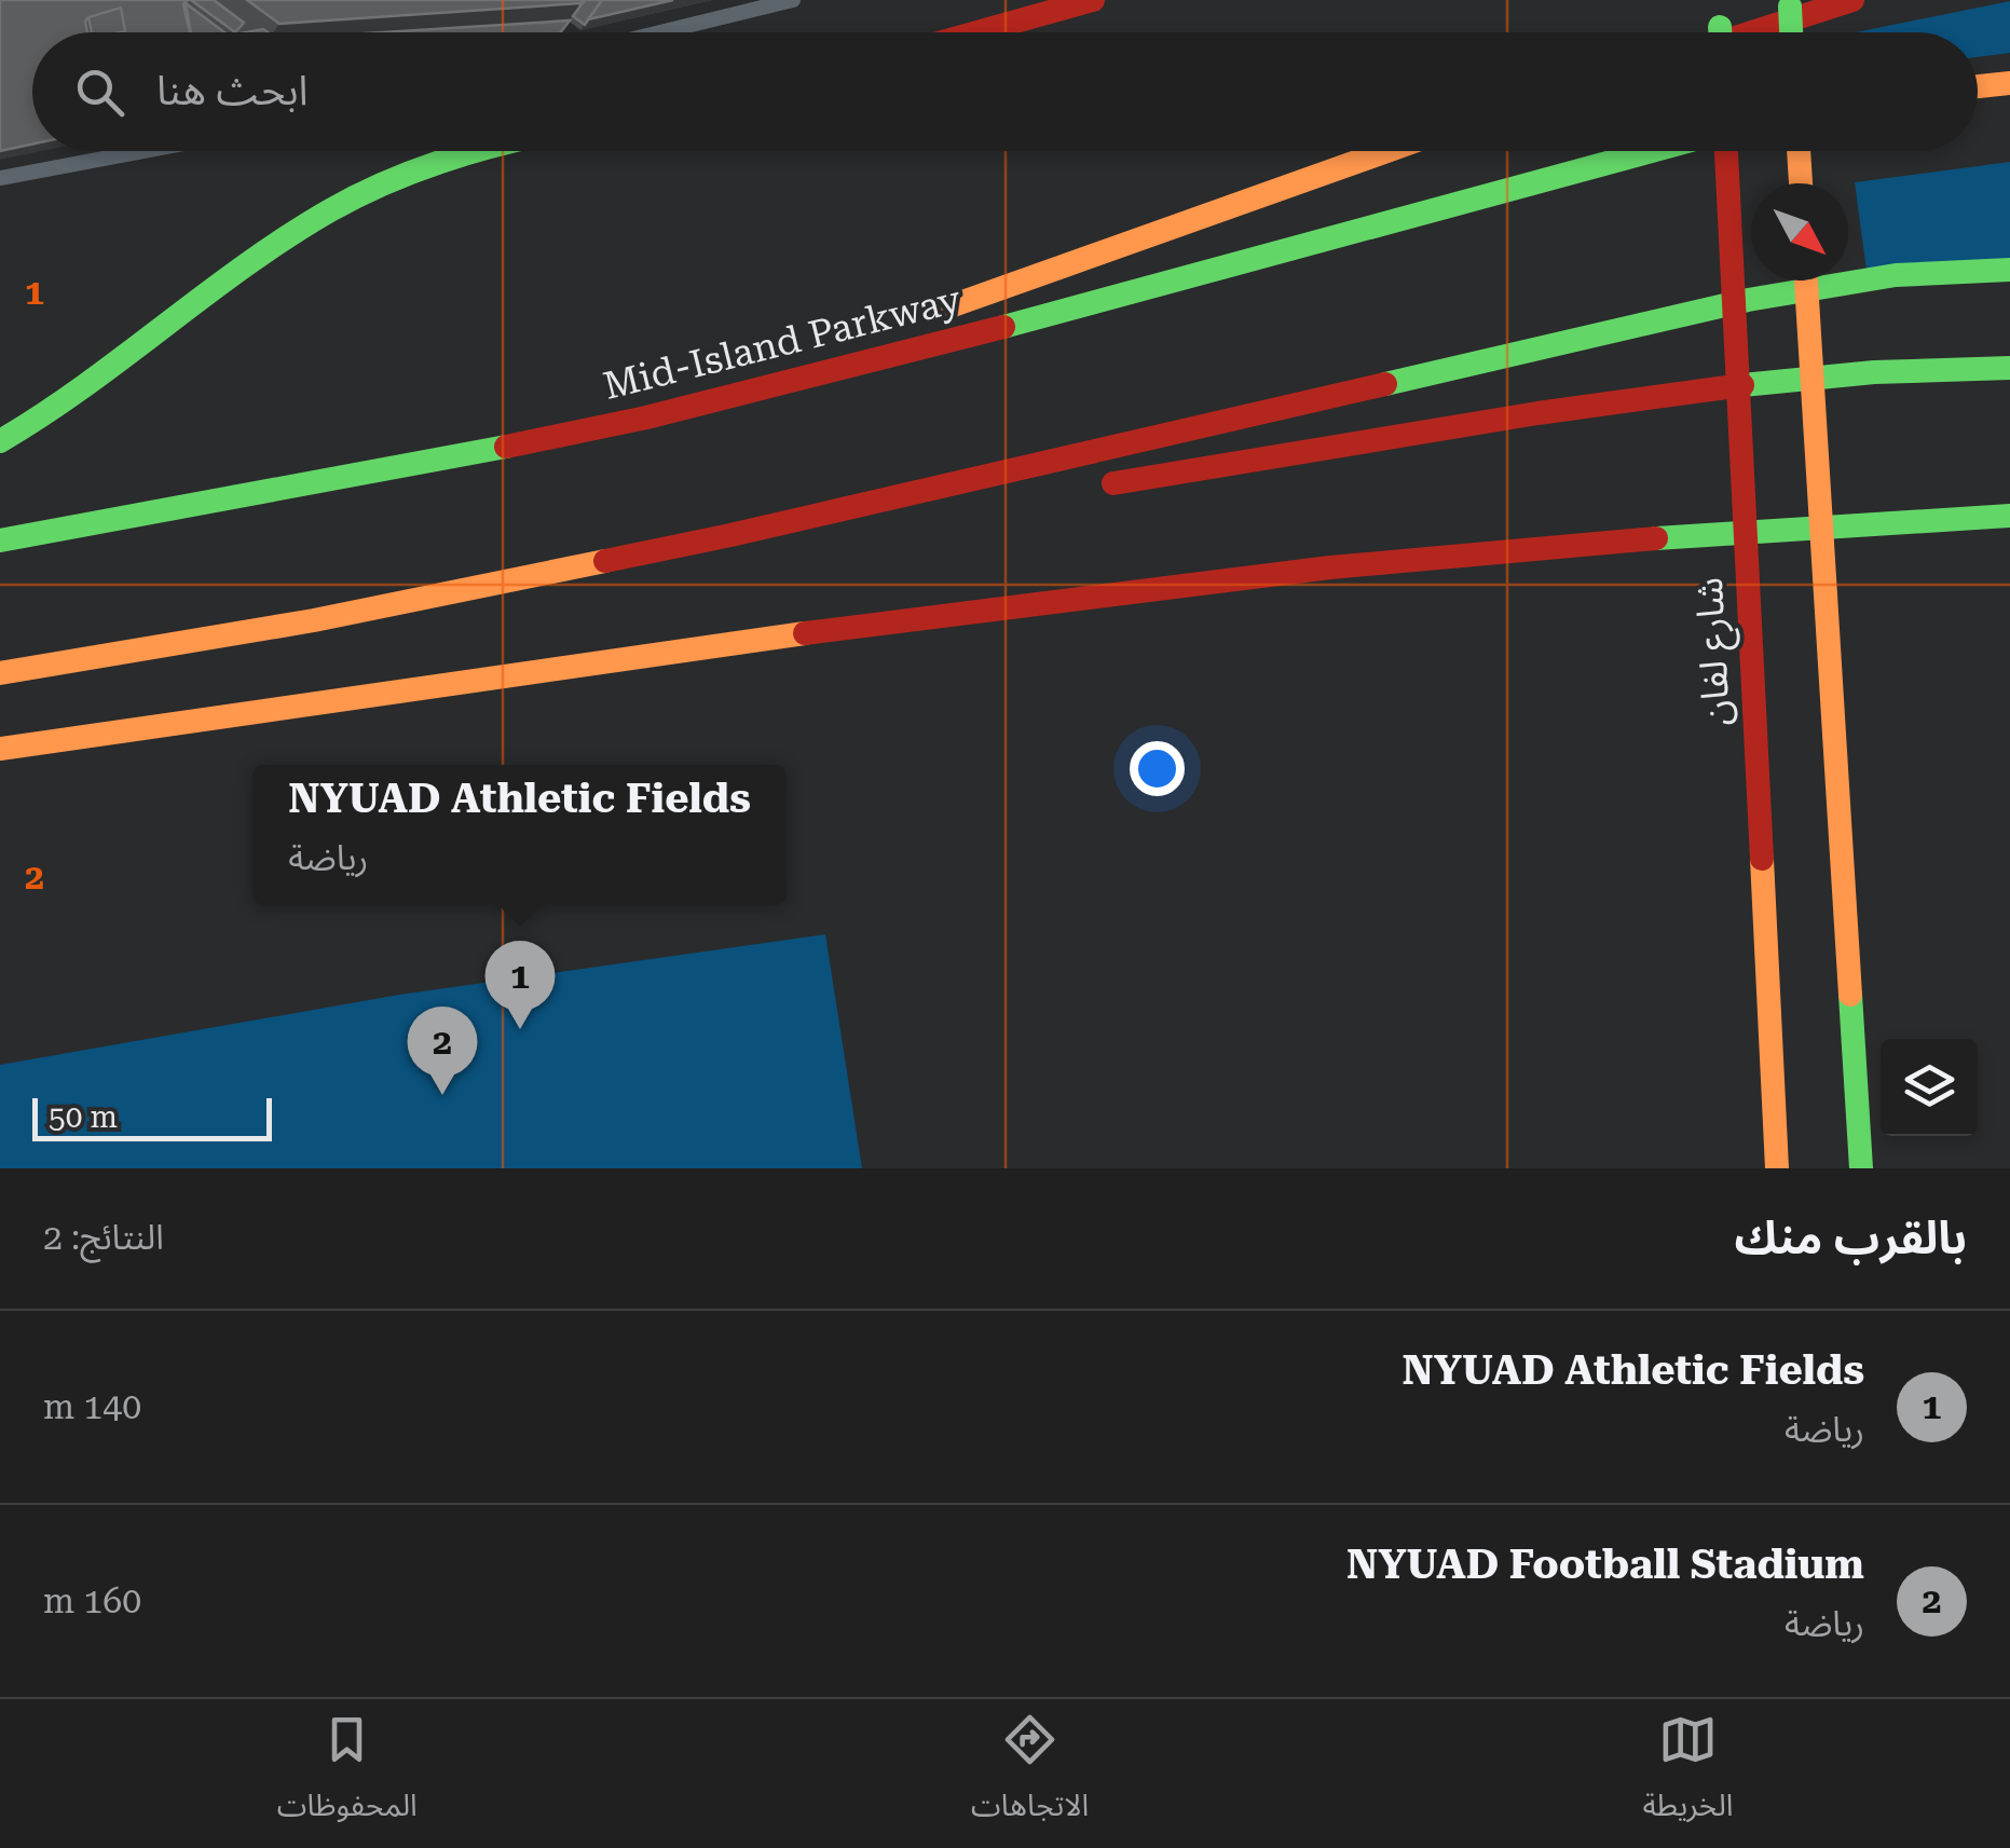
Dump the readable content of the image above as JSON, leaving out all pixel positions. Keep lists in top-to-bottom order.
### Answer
{
  "streets": {
    "main road": ["Mid-Island Parkway", "شارع لفان"]
  },
  "scale_bar": "50 m",
  "north": "bottom right",
  "page": {
    "search": "ابحث هنا",
    "popup": ["NYUAD Athletic Fields", "رياضة"],
    "pins": ["1", "2"],
    "scale": "50 m",
    "heading": ["بالقرب منك", "النتائج: 2"],
    "list": [
      {
        "mark": "1",
        "name": "NYUAD Athletic Fields",
        "note": "رياضة",
        "value": "140 m"
      },
      {
        "mark": "2",
        "name": "NYUAD Football Stadium",
        "note": "رياضة",
        "value": "160 m"
      }
    ],
    "nav": ["الخريطة", "الاتجاهات", "المحفوظات"]
  },
  "grid": {
    "rows": ["1", "2"]
  }
}
